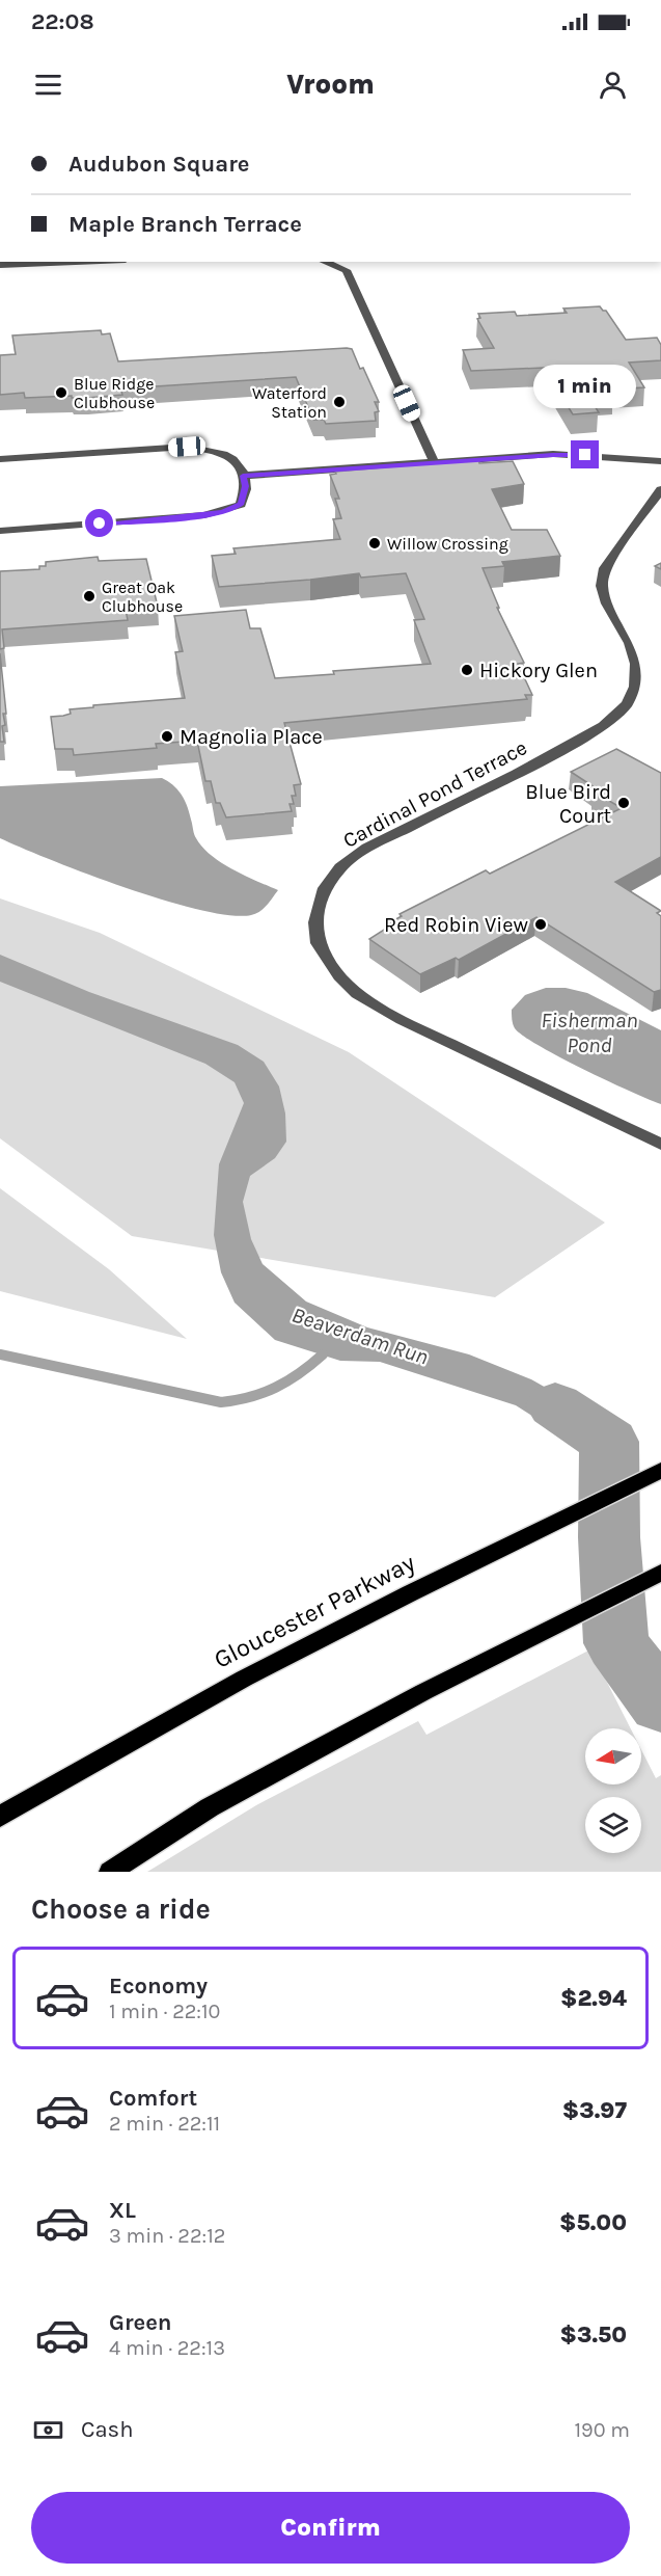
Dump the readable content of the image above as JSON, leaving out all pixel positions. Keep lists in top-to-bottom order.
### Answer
{
  "streets": {
    "main road": ["Gloucester Parkway"],
    "street": ["Cardinal Pond Terrace"]
  },
  "water": ["Fisherman Pond", "Beaverdam Run"],
  "places": [
    "Blue Ridge Clubhouse",
    "Waterford Station",
    "Willow Crossing",
    "Great Oak Clubhouse",
    "Hickory Glen",
    "Magnolia Place",
    "Blue Bird Court",
    "Red Robin View"
  ],
  "north": "left",
  "page": {
    "status": "22:08",
    "header": "Vroom",
    "banner": ["Audubon Square", "Maple Branch Terrace"],
    "bubble": "1 min",
    "heading": "Choose a ride",
    "list": [
      {
        "name": "Economy",
        "note": "1 min · 22:10",
        "value": "$2.94"
      },
      {
        "name": "Comfort",
        "note": "2 min · 22:11",
        "value": "$3.97"
      },
      {
        "name": "XL",
        "note": "3 min · 22:12",
        "value": "$5.00"
      },
      {
        "name": "Green",
        "note": "4 min · 22:13",
        "value": "$3.50"
      }
    ],
    "pay": ["Cash", "190 m"],
    "buttons": "Confirm"
  }
}
